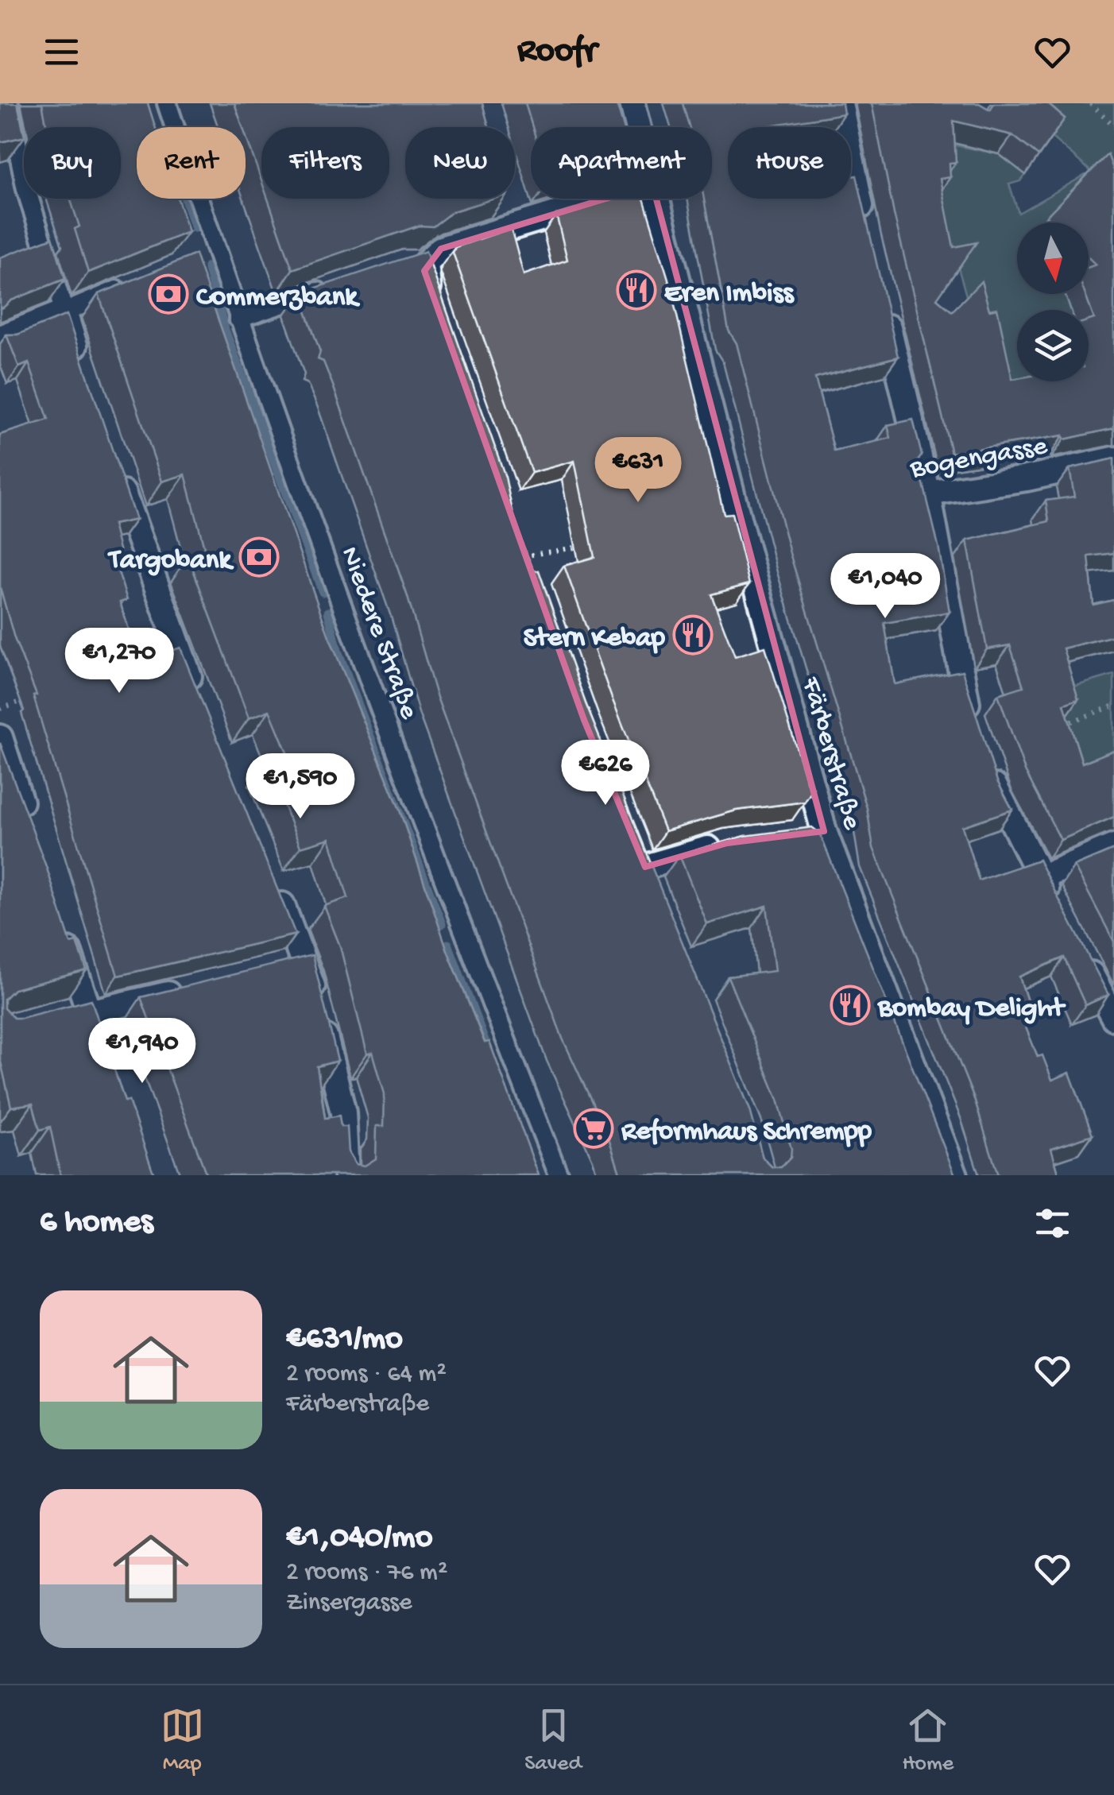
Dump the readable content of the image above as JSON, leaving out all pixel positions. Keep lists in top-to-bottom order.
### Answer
{
  "streets": {
    "street": ["Bogengasse", "Niedere Straße", "Färberstraße"]
  },
  "places": {
    "restaurant": ["Eren Imbiss", "Stern Kebap", "Bombay Delight"],
    "bank": ["Commerzbank", "Targobank"],
    "supermarket": ["Reformhaus Schrempp"]
  },
  "north": "bottom",
  "page": {
    "header": "Roofr",
    "chip": [
      "Buy",
      "Rent",
      "Filters",
      "New",
      "Apartment",
      "House"
    ],
    "price": [
      "€631",
      "€1,040",
      "€1,270",
      "€626",
      "€1,590",
      "€1,940"
    ],
    "heading": "6 homes",
    "list": [
      {
        "name": "€631/mo",
        "note": "2 rooms · 64 m² · Färberstraße"
      },
      {
        "name": "€1,040/mo",
        "note": "2 rooms · 76 m² · Zinsergasse"
      }
    ],
    "tabs": ["Map", "Saved", "Home"]
  }
}
